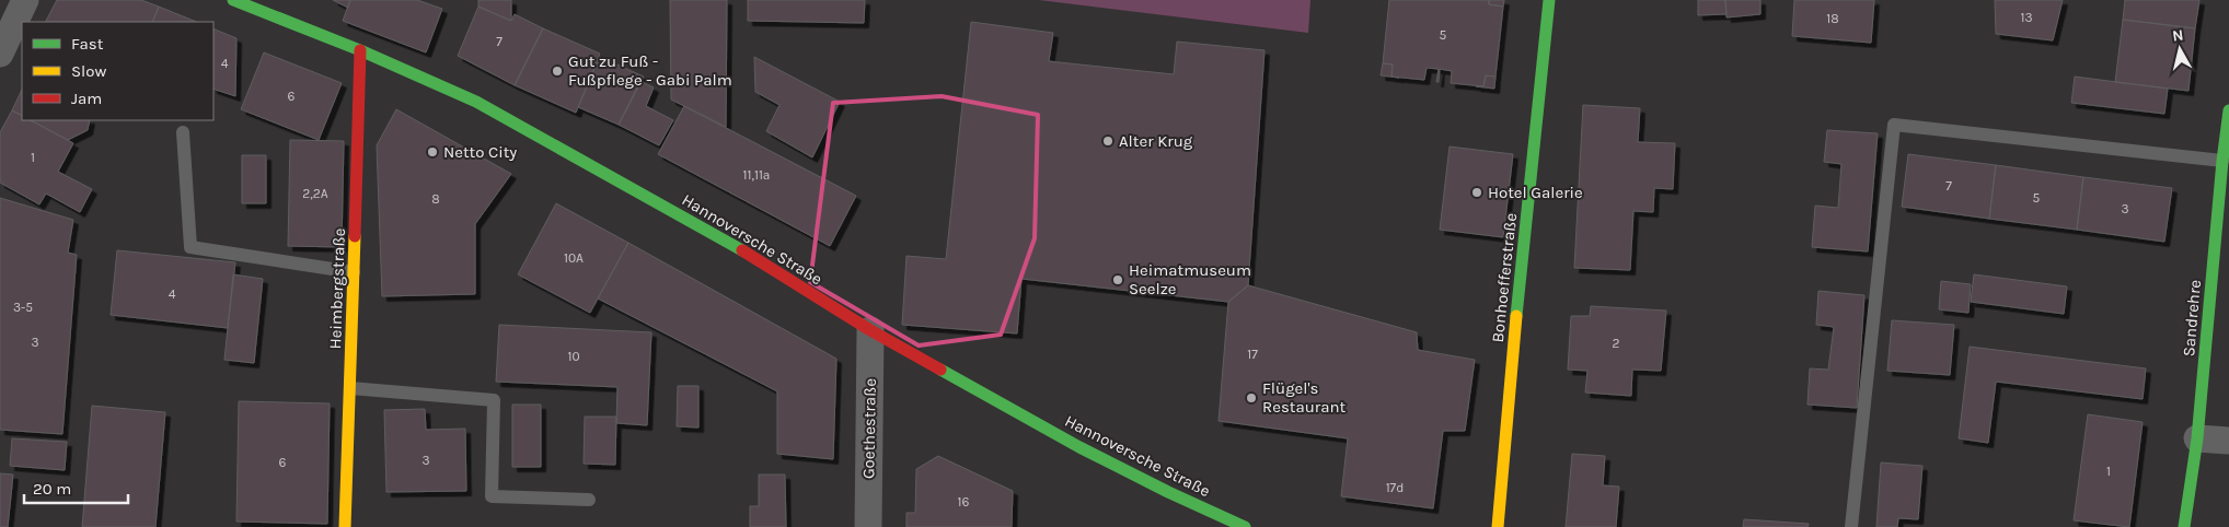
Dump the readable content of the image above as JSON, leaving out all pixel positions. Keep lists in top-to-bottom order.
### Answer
{
  "streets": {
    "street": [
      "Hannoversche Straße",
      "Bonhoefferstraße",
      "Heimbergstraße",
      "Sandrehre",
      "Goethestraße"
    ]
  },
  "crossings": [
    ["Hannoversche Straße", "Heimbergstraße"],
    ["Hannoversche Straße", "Goethestraße"]
  ],
  "places": [
    "Gut zu Fuß - Fußpflege - Gabi Palm",
    "Alter Krug",
    "Netto City",
    "Hotel Galerie",
    "Heimatmuseum Seelze",
    "Flügel's Restaurant"
  ],
  "house_numbers": [
    "13",
    "18",
    "5",
    "7",
    "4",
    "6",
    "1",
    "11,11a",
    "7",
    "2,2A",
    "5",
    "8",
    "3",
    "10A",
    "4",
    "3-5",
    "3",
    "2",
    "17",
    "10",
    "3",
    "6",
    "1",
    "17d",
    "16"
  ],
  "legend": ["Fast", "Slow", "Jam"],
  "scale_bar": "20 m",
  "north": "top"
}
